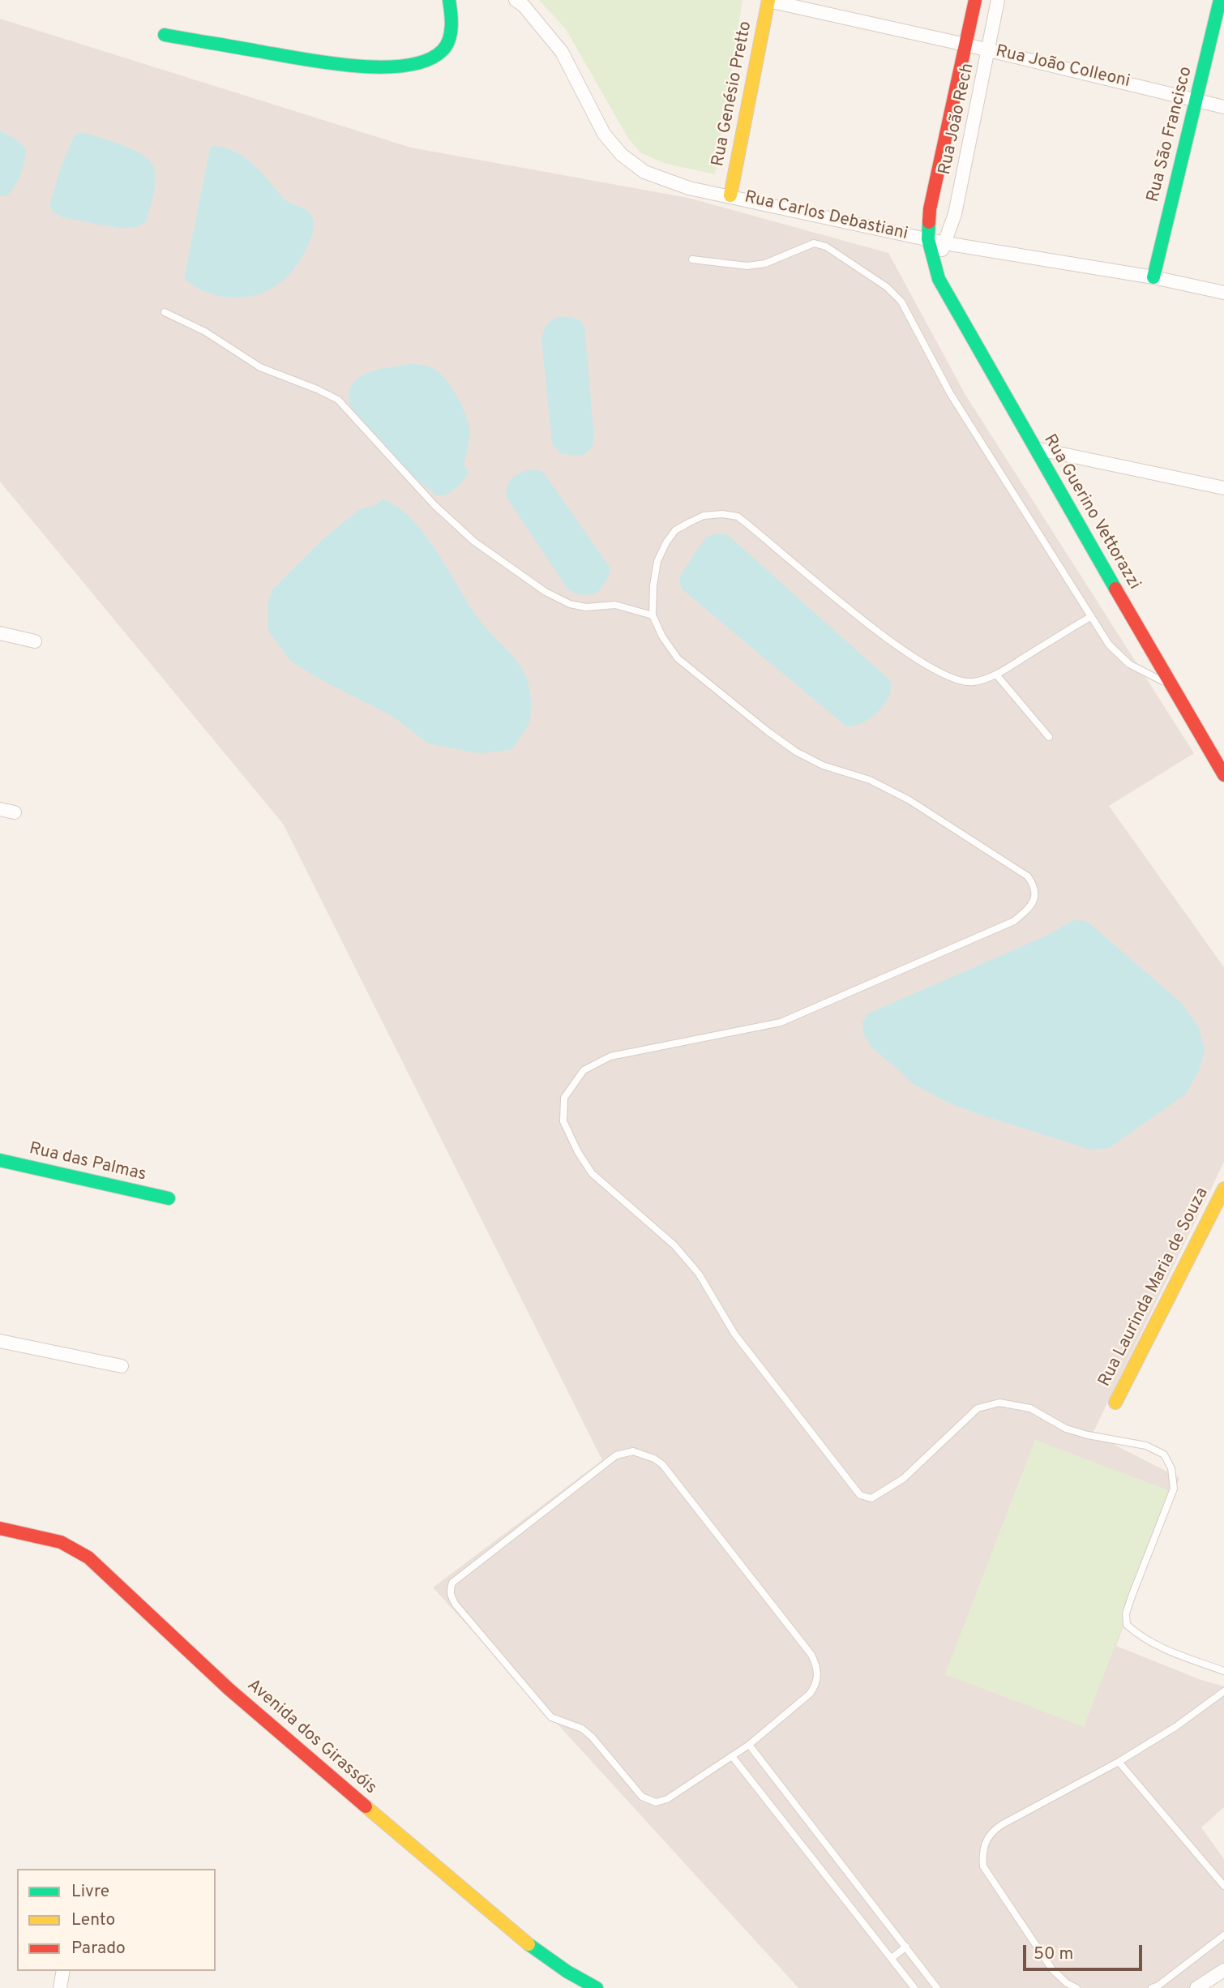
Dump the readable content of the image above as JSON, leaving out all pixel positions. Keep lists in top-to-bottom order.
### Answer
{
  "streets": {
    "street": [
      "Rua João Colleoni",
      "Rua Genésio Pretto",
      "Rua João Rech",
      "Rua São Francisco",
      "Rua Carlos Debastiani",
      "Rua Guerino Vettorazzi",
      "Rua das Palmas",
      "Rua Laurinda Maria de Souza",
      "Avenida dos Girassóis"
    ]
  },
  "crossings": [
    ["Rua João Colleoni", "Rua Genésio Pretto"],
    ["Rua João Colleoni", "Rua João Rech"],
    ["Rua João Colleoni", "Rua São Francisco"],
    ["Rua Genésio Pretto", "Rua Carlos Debastiani"],
    ["Rua João Rech", "Rua Carlos Debastiani"],
    ["Rua João Rech", "Rua Guerino Vettorazzi"],
    ["Rua São Francisco", "Rua Carlos Debastiani"],
    ["Rua Carlos Debastiani", "Rua Guerino Vettorazzi"]
  ],
  "legend": ["Livre", "Lento", "Parado"],
  "scale_bar": "50 m"
}
